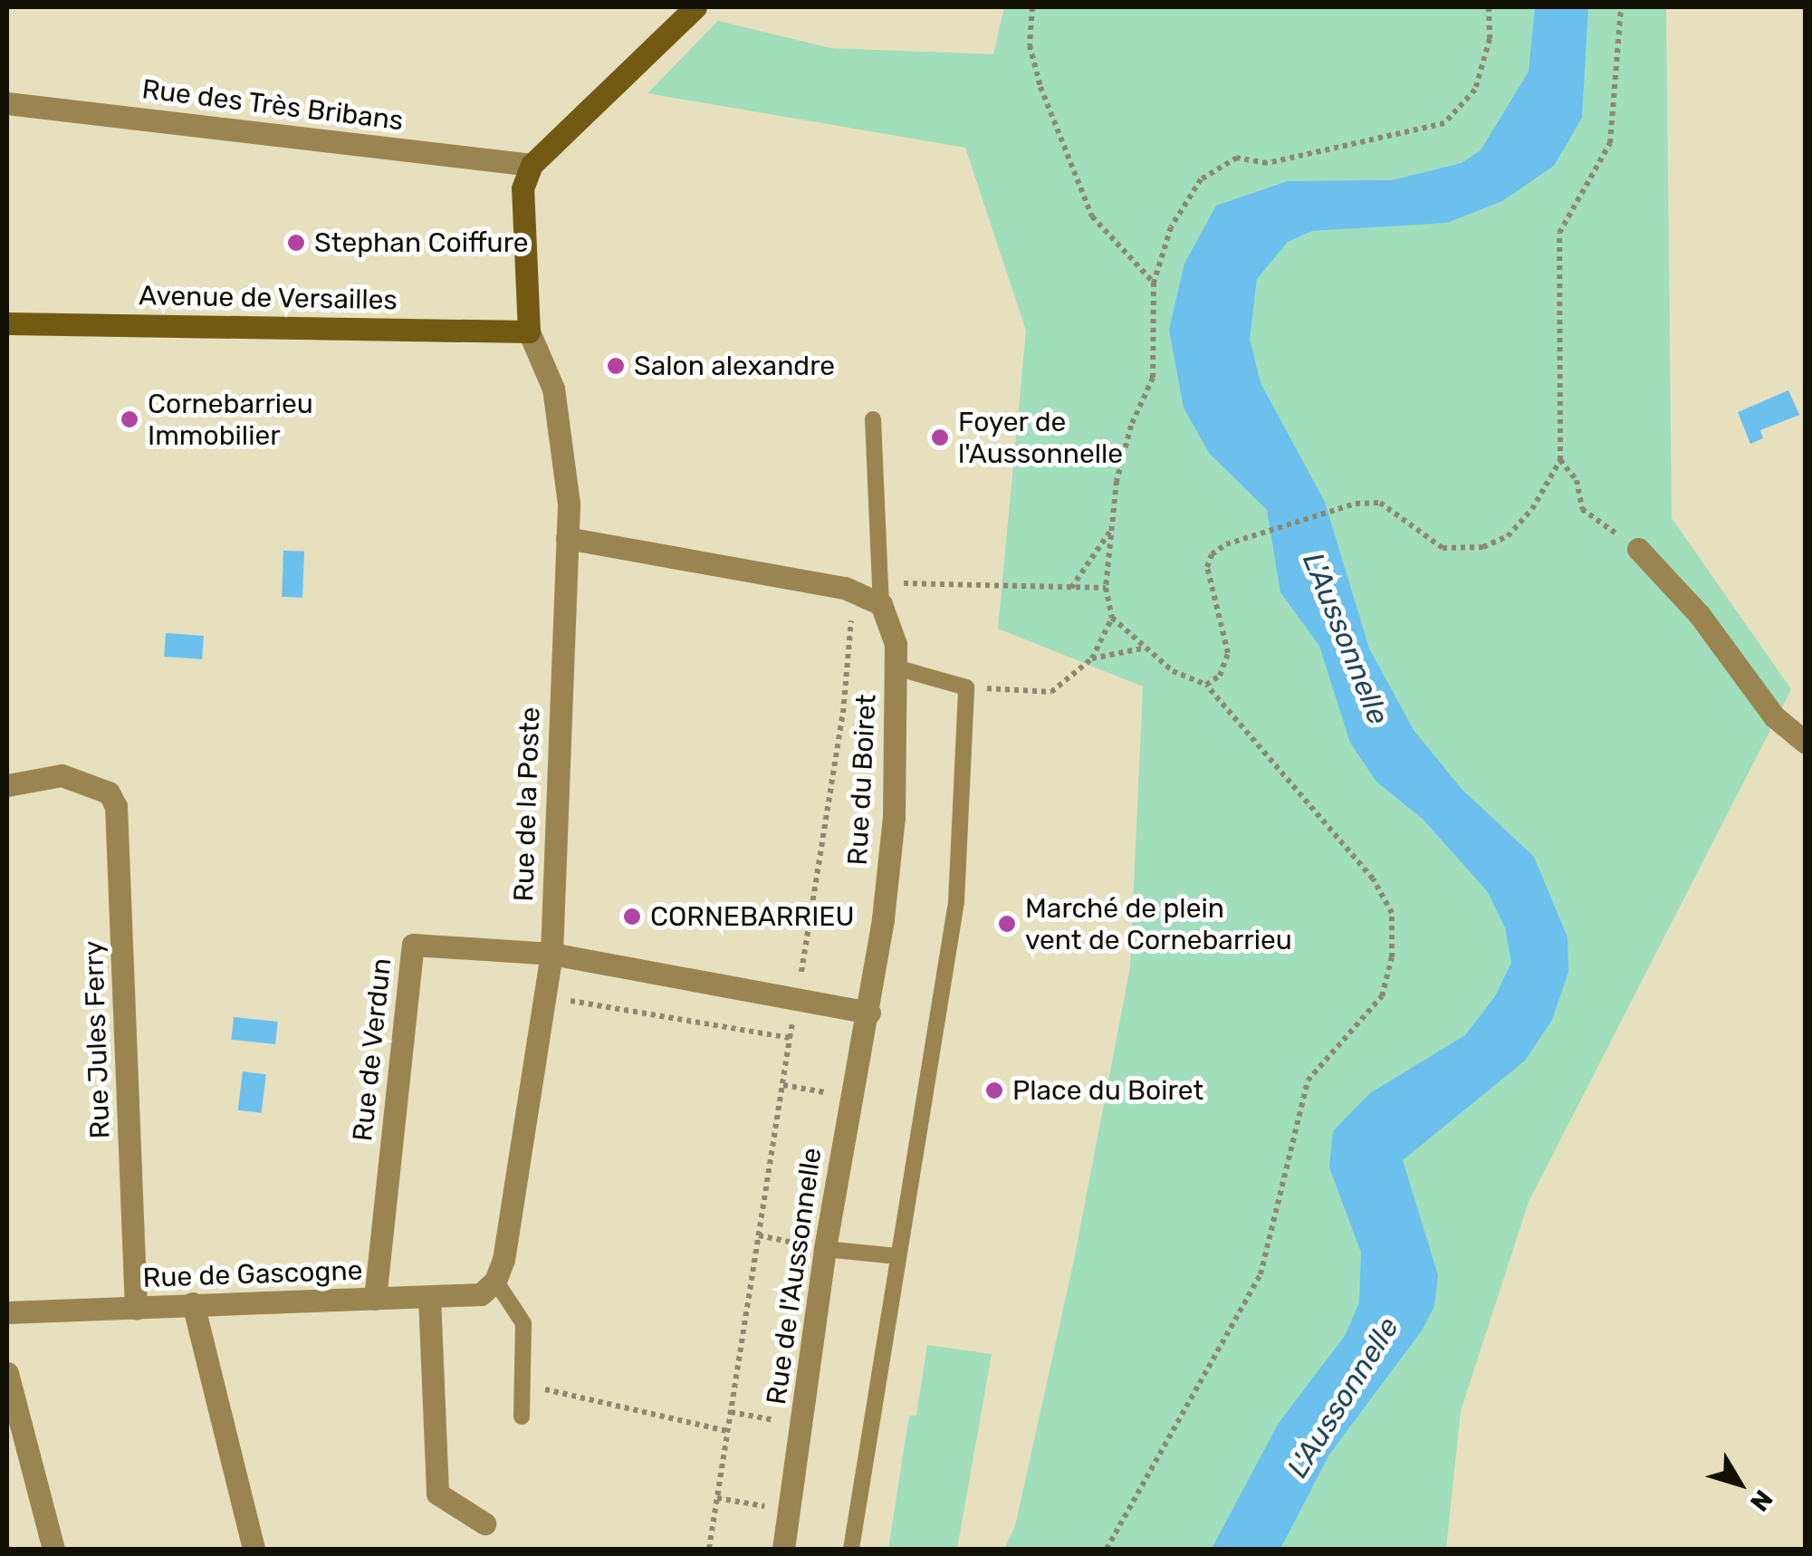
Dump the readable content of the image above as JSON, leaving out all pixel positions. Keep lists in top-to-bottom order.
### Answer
{
  "streets": {
    "street": [
      "Rue des Très Bribans",
      "Avenue de Versailles",
      "Rue du Boiret",
      "Rue de la Poste",
      "Rue Jules Ferry",
      "Rue de Verdun",
      "Rue de Gascogne",
      "Rue de l'Aussonnelle"
    ]
  },
  "crossings": [
    ["Avenue de Versailles", "Rue de la Poste"],
    ["Rue du Boiret", "Rue de l'Aussonnelle"],
    ["Rue de la Poste", "Rue de Verdun"],
    ["Rue de la Poste", "Rue de Gascogne"],
    ["Rue Jules Ferry", "Rue de Gascogne"],
    ["Rue de Verdun", "Rue de Gascogne"]
  ],
  "water": ["L'Aussonnelle"],
  "places": [
    "Stephan Coiffure",
    "Salon alexandre",
    "Cornebarrieu Immobilier",
    "Foyer de l'Aussonnelle",
    "CORNEBARRIEU",
    "Marché de plein vent de Cornebarrieu",
    "Place du Boiret"
  ],
  "north": "bottom right"
}
